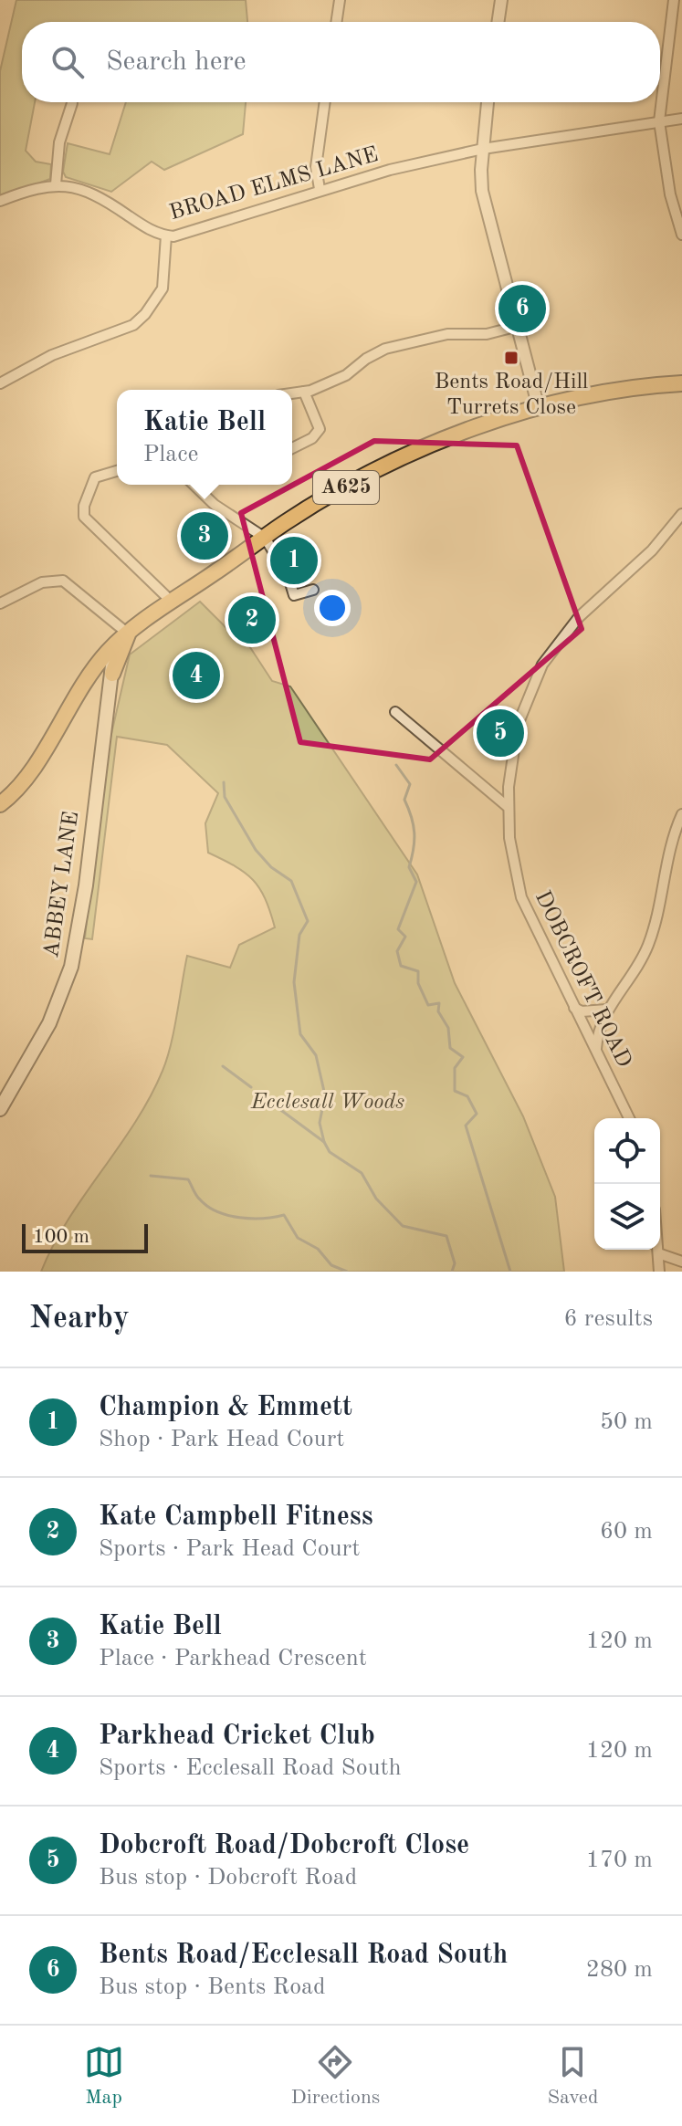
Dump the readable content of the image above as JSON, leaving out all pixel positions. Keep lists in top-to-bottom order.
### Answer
{
  "streets": {
    "main road": ["A625", "ABBEY LANE"],
    "street": ["BROAD ELMS LANE", "DOBCROFT ROAD"]
  },
  "crossings": [
    ["A625", "ABBEY LANE"]
  ],
  "parks": ["Ecclesall Woods"],
  "places": {
    "transit": ["Bents Road/Hill Turrets Close"]
  },
  "scale_bar": "100 m",
  "page": {
    "search": "Search here",
    "pins": [
      "6",
      "3",
      "1",
      "2",
      "4",
      "5"
    ],
    "popup": ["Katie Bell", "Place"],
    "scale": "100 m",
    "heading": ["Nearby", "6 results"],
    "list": [
      {
        "mark": "1",
        "name": "Champion & Emmett",
        "note": "Shop · Park Head Court",
        "value": "50 m"
      },
      {
        "mark": "2",
        "name": "Kate Campbell Fitness",
        "note": "Sports · Park Head Court",
        "value": "60 m"
      },
      {
        "mark": "3",
        "name": "Katie Bell",
        "note": "Place · Parkhead Crescent",
        "value": "120 m"
      },
      {
        "mark": "4",
        "name": "Parkhead Cricket Club",
        "note": "Sports · Ecclesall Road South",
        "value": "120 m"
      },
      {
        "mark": "5",
        "name": "Dobcroft Road/Dobcroft Close",
        "note": "Bus stop · Dobcroft Road",
        "value": "170 m"
      },
      {
        "mark": "6",
        "name": "Bents Road/Ecclesall Road South",
        "note": "Bus stop · Bents Road",
        "value": "280 m"
      }
    ],
    "nav": ["Map", "Directions", "Saved"]
  }
}
